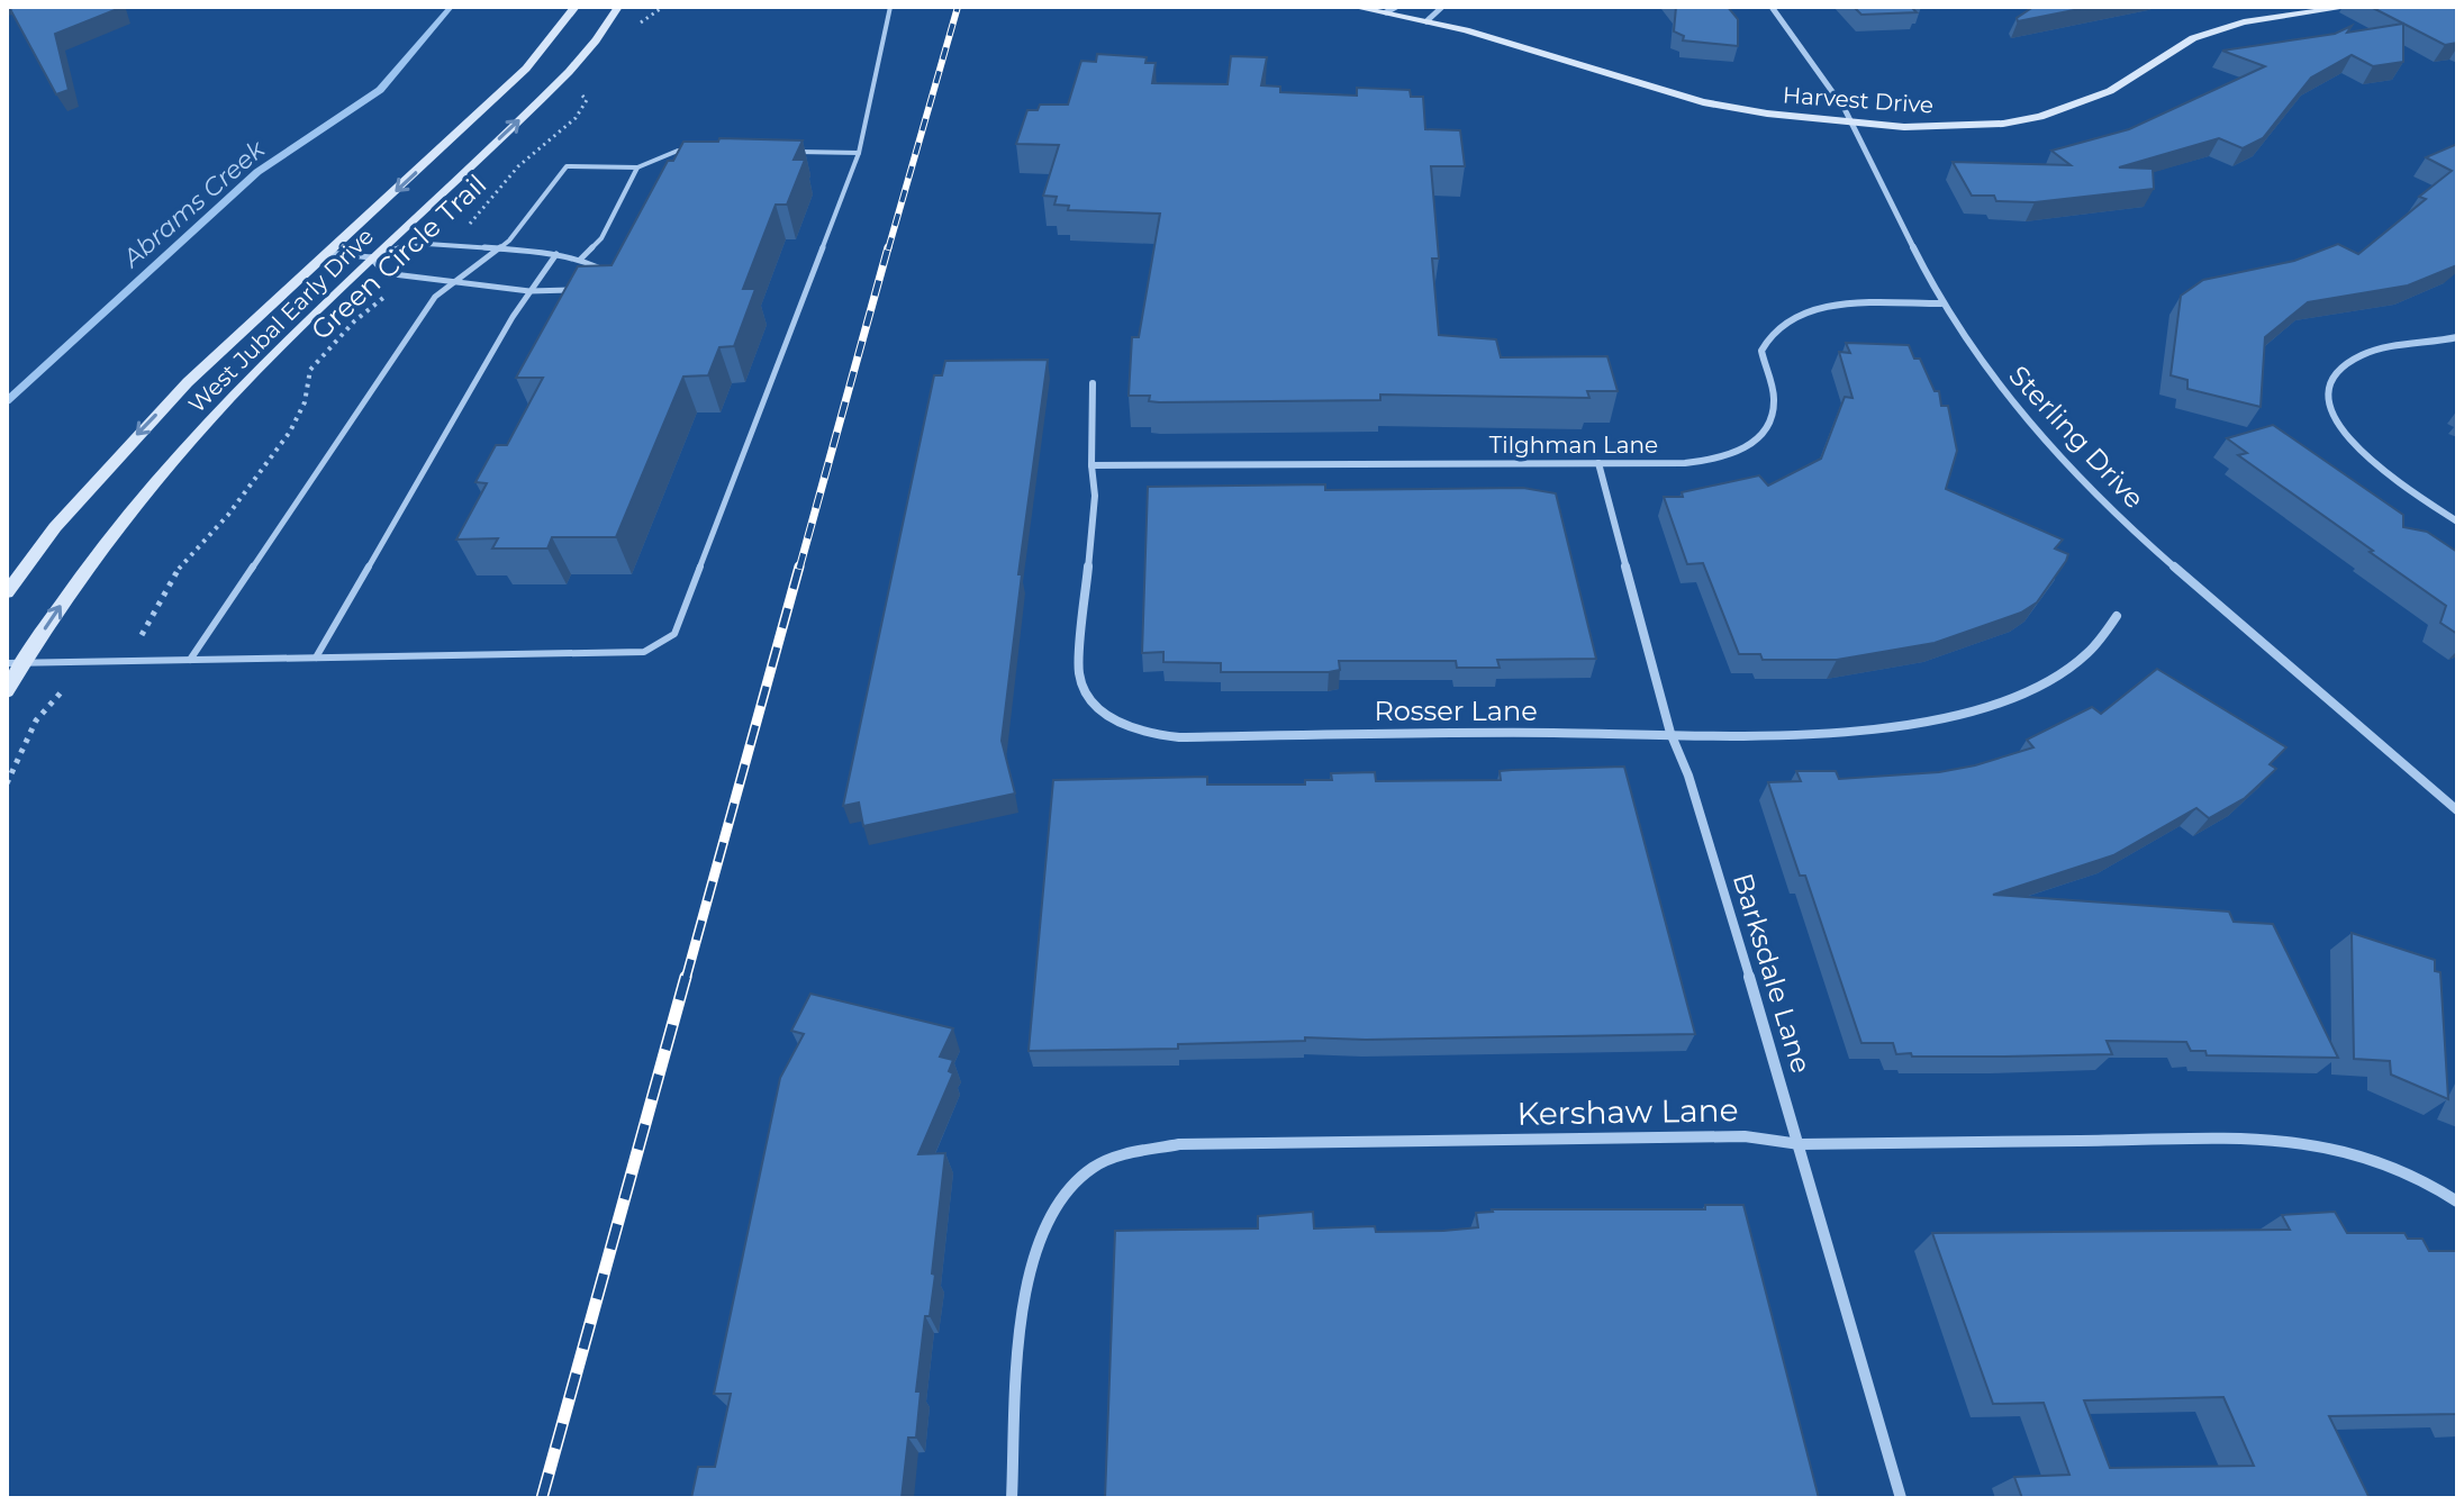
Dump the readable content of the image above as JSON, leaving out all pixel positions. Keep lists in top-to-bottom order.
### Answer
{
  "streets": {
    "main road": ["Harvest Drive", "West Jubal Early Drive"],
    "street": [
      "Sterling Drive",
      "Tilghman Lane",
      "Rosser Lane",
      "Barksdale Lane",
      "Kershaw Lane"
    ],
    "path": ["Green Circle Trail"]
  },
  "crossings": [
    ["Harvest Drive", "Sterling Drive"],
    ["Sterling Drive", "Tilghman Lane"],
    ["Tilghman Lane", "Rosser Lane"],
    ["Tilghman Lane", "Barksdale Lane"],
    ["Rosser Lane", "Barksdale Lane"],
    ["Barksdale Lane", "Kershaw Lane"]
  ],
  "water": ["Abrams Creek"]
}
